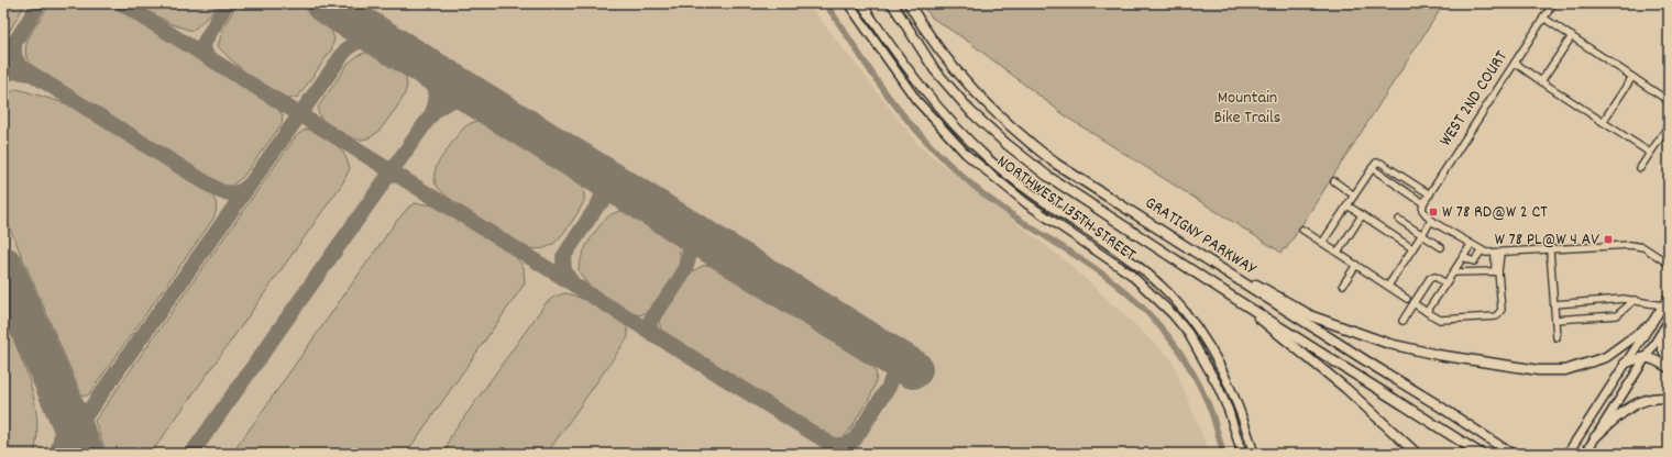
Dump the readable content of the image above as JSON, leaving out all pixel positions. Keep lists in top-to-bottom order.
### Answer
{
  "streets": {
    "highway": ["GRATIGNY PARKWAY"],
    "main road": ["NORTHWEST 135TH STREET"],
    "street": ["WEST 2ND COURT"]
  },
  "parks": ["Mountain Bike Trails"],
  "places": {
    "transit": ["W 78 RD@W 2 CT", "W 78 PL@W 4 AV"]
  }
}
